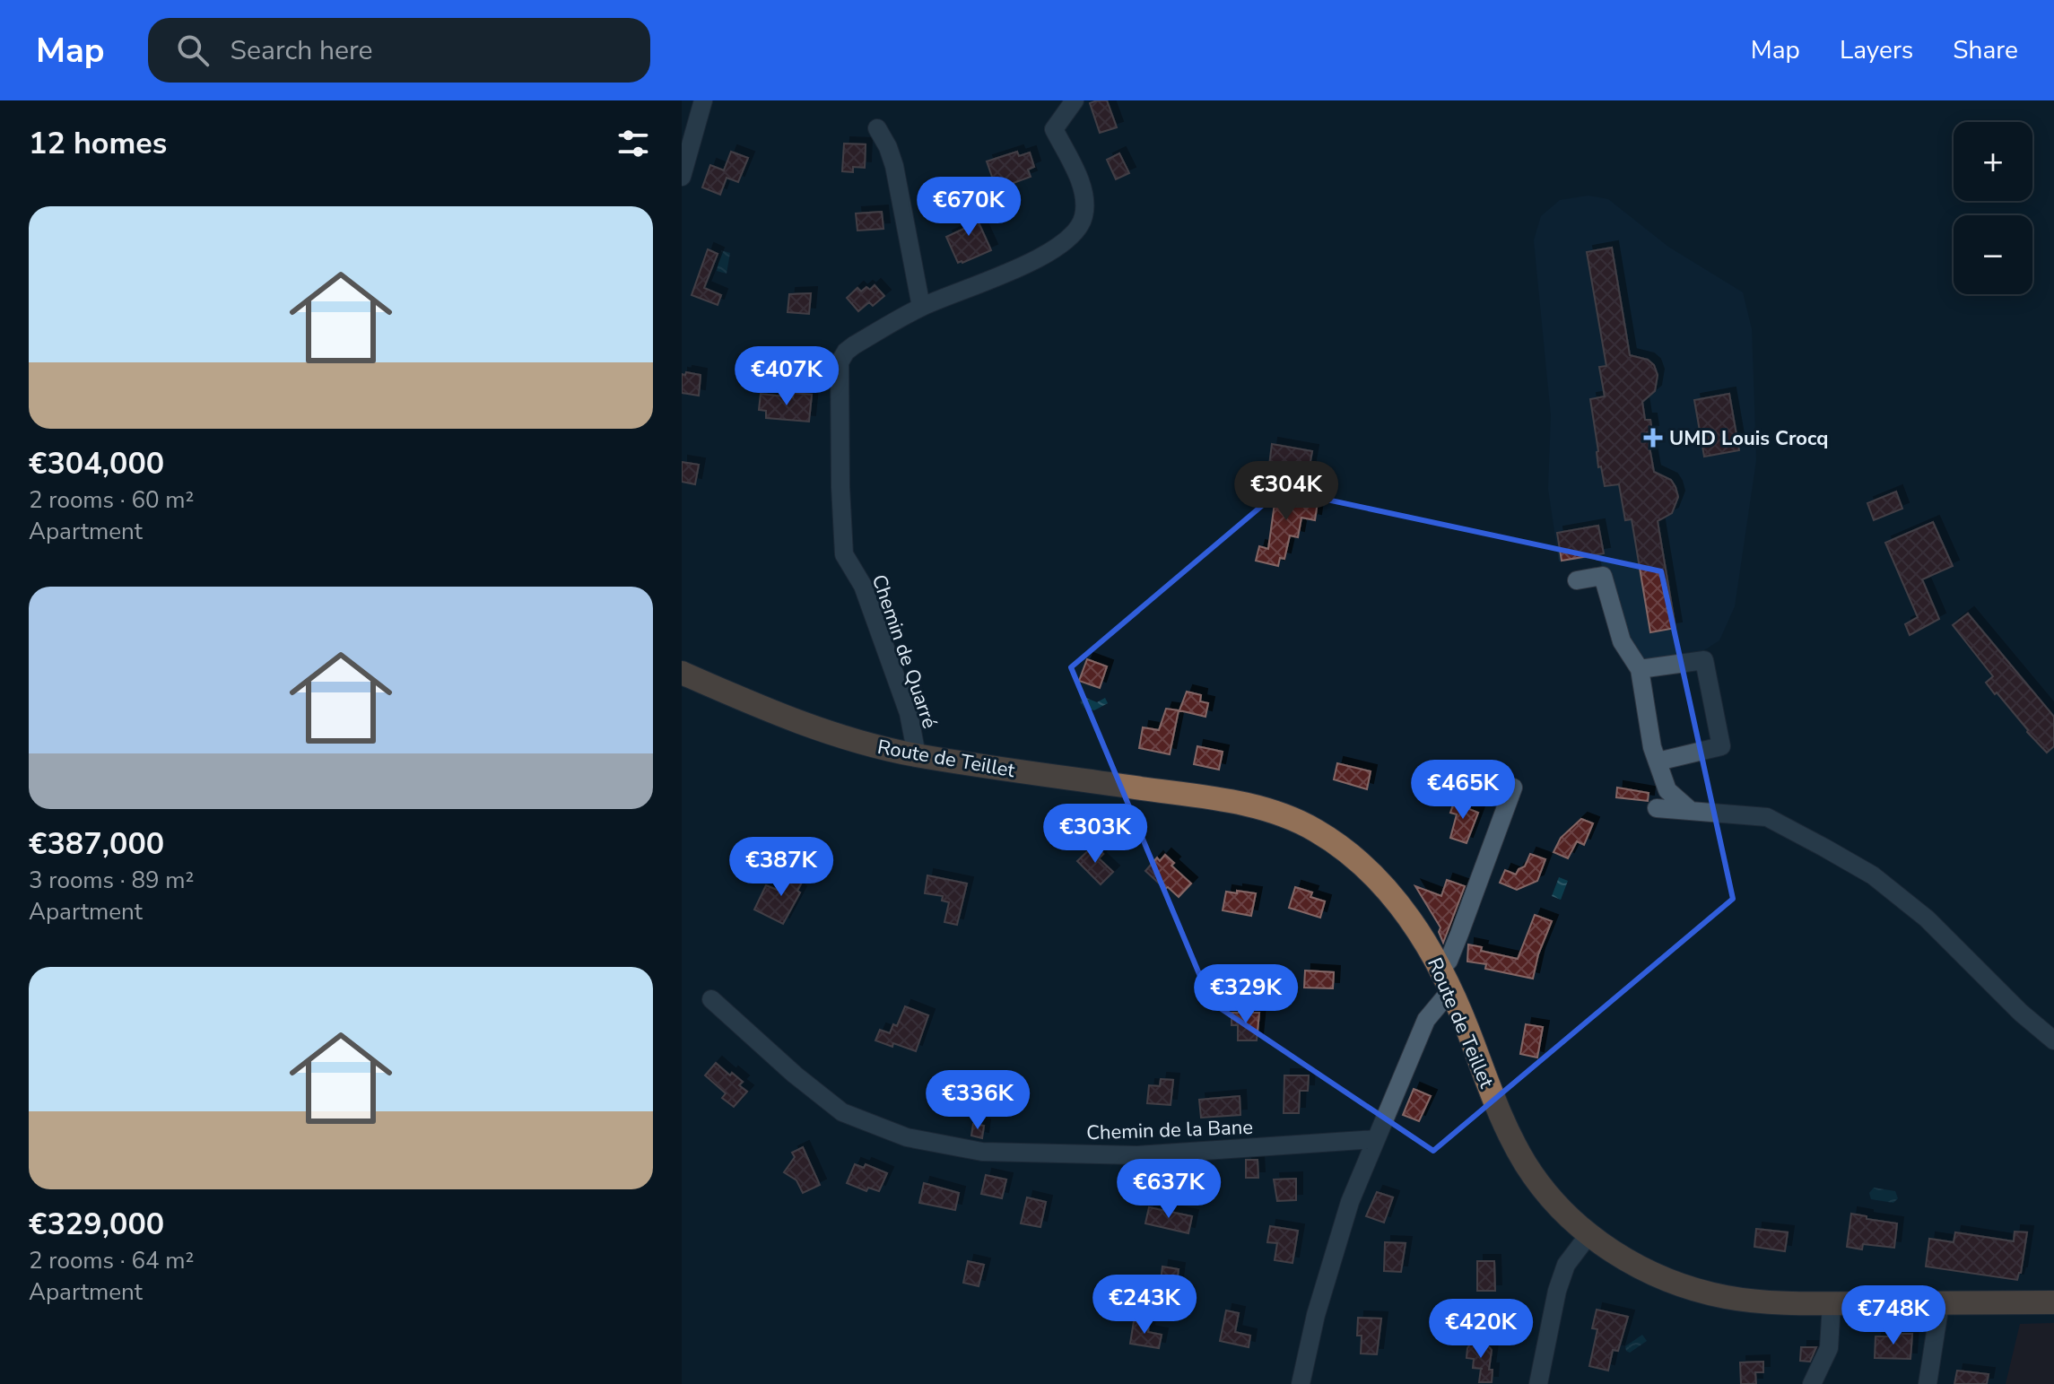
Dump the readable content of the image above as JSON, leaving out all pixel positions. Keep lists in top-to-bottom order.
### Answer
{
  "streets": {
    "main road": ["Route de Teillet"],
    "street": ["Chemin de Quarré", "Chemin de la Bane"]
  },
  "crossings": [
    ["Chemin de Quarré", "Route de Teillet"]
  ],
  "places": {
    "health": ["UMD Louis Crocq"]
  },
  "page": {
    "header": "Map",
    "search": "Search here",
    "nav": ["Map", "Layers", "Share"],
    "heading": "12 homes",
    "map_buttons": ["+", "−"],
    "price": [
      "€670K",
      "€407K",
      "€304K",
      "€465K",
      "€303K",
      "€387K",
      "€329K",
      "€336K",
      "€637K",
      "€243K",
      "€748K",
      "€420K"
    ],
    "list": [
      {
        "name": "€304,000",
        "note": "2 rooms · 60 m² · Apartment"
      },
      {
        "name": "€387,000",
        "note": "3 rooms · 89 m² · Apartment"
      },
      {
        "name": "€329,000",
        "note": "2 rooms · 64 m² · Apartment"
      }
    ]
  }
}
